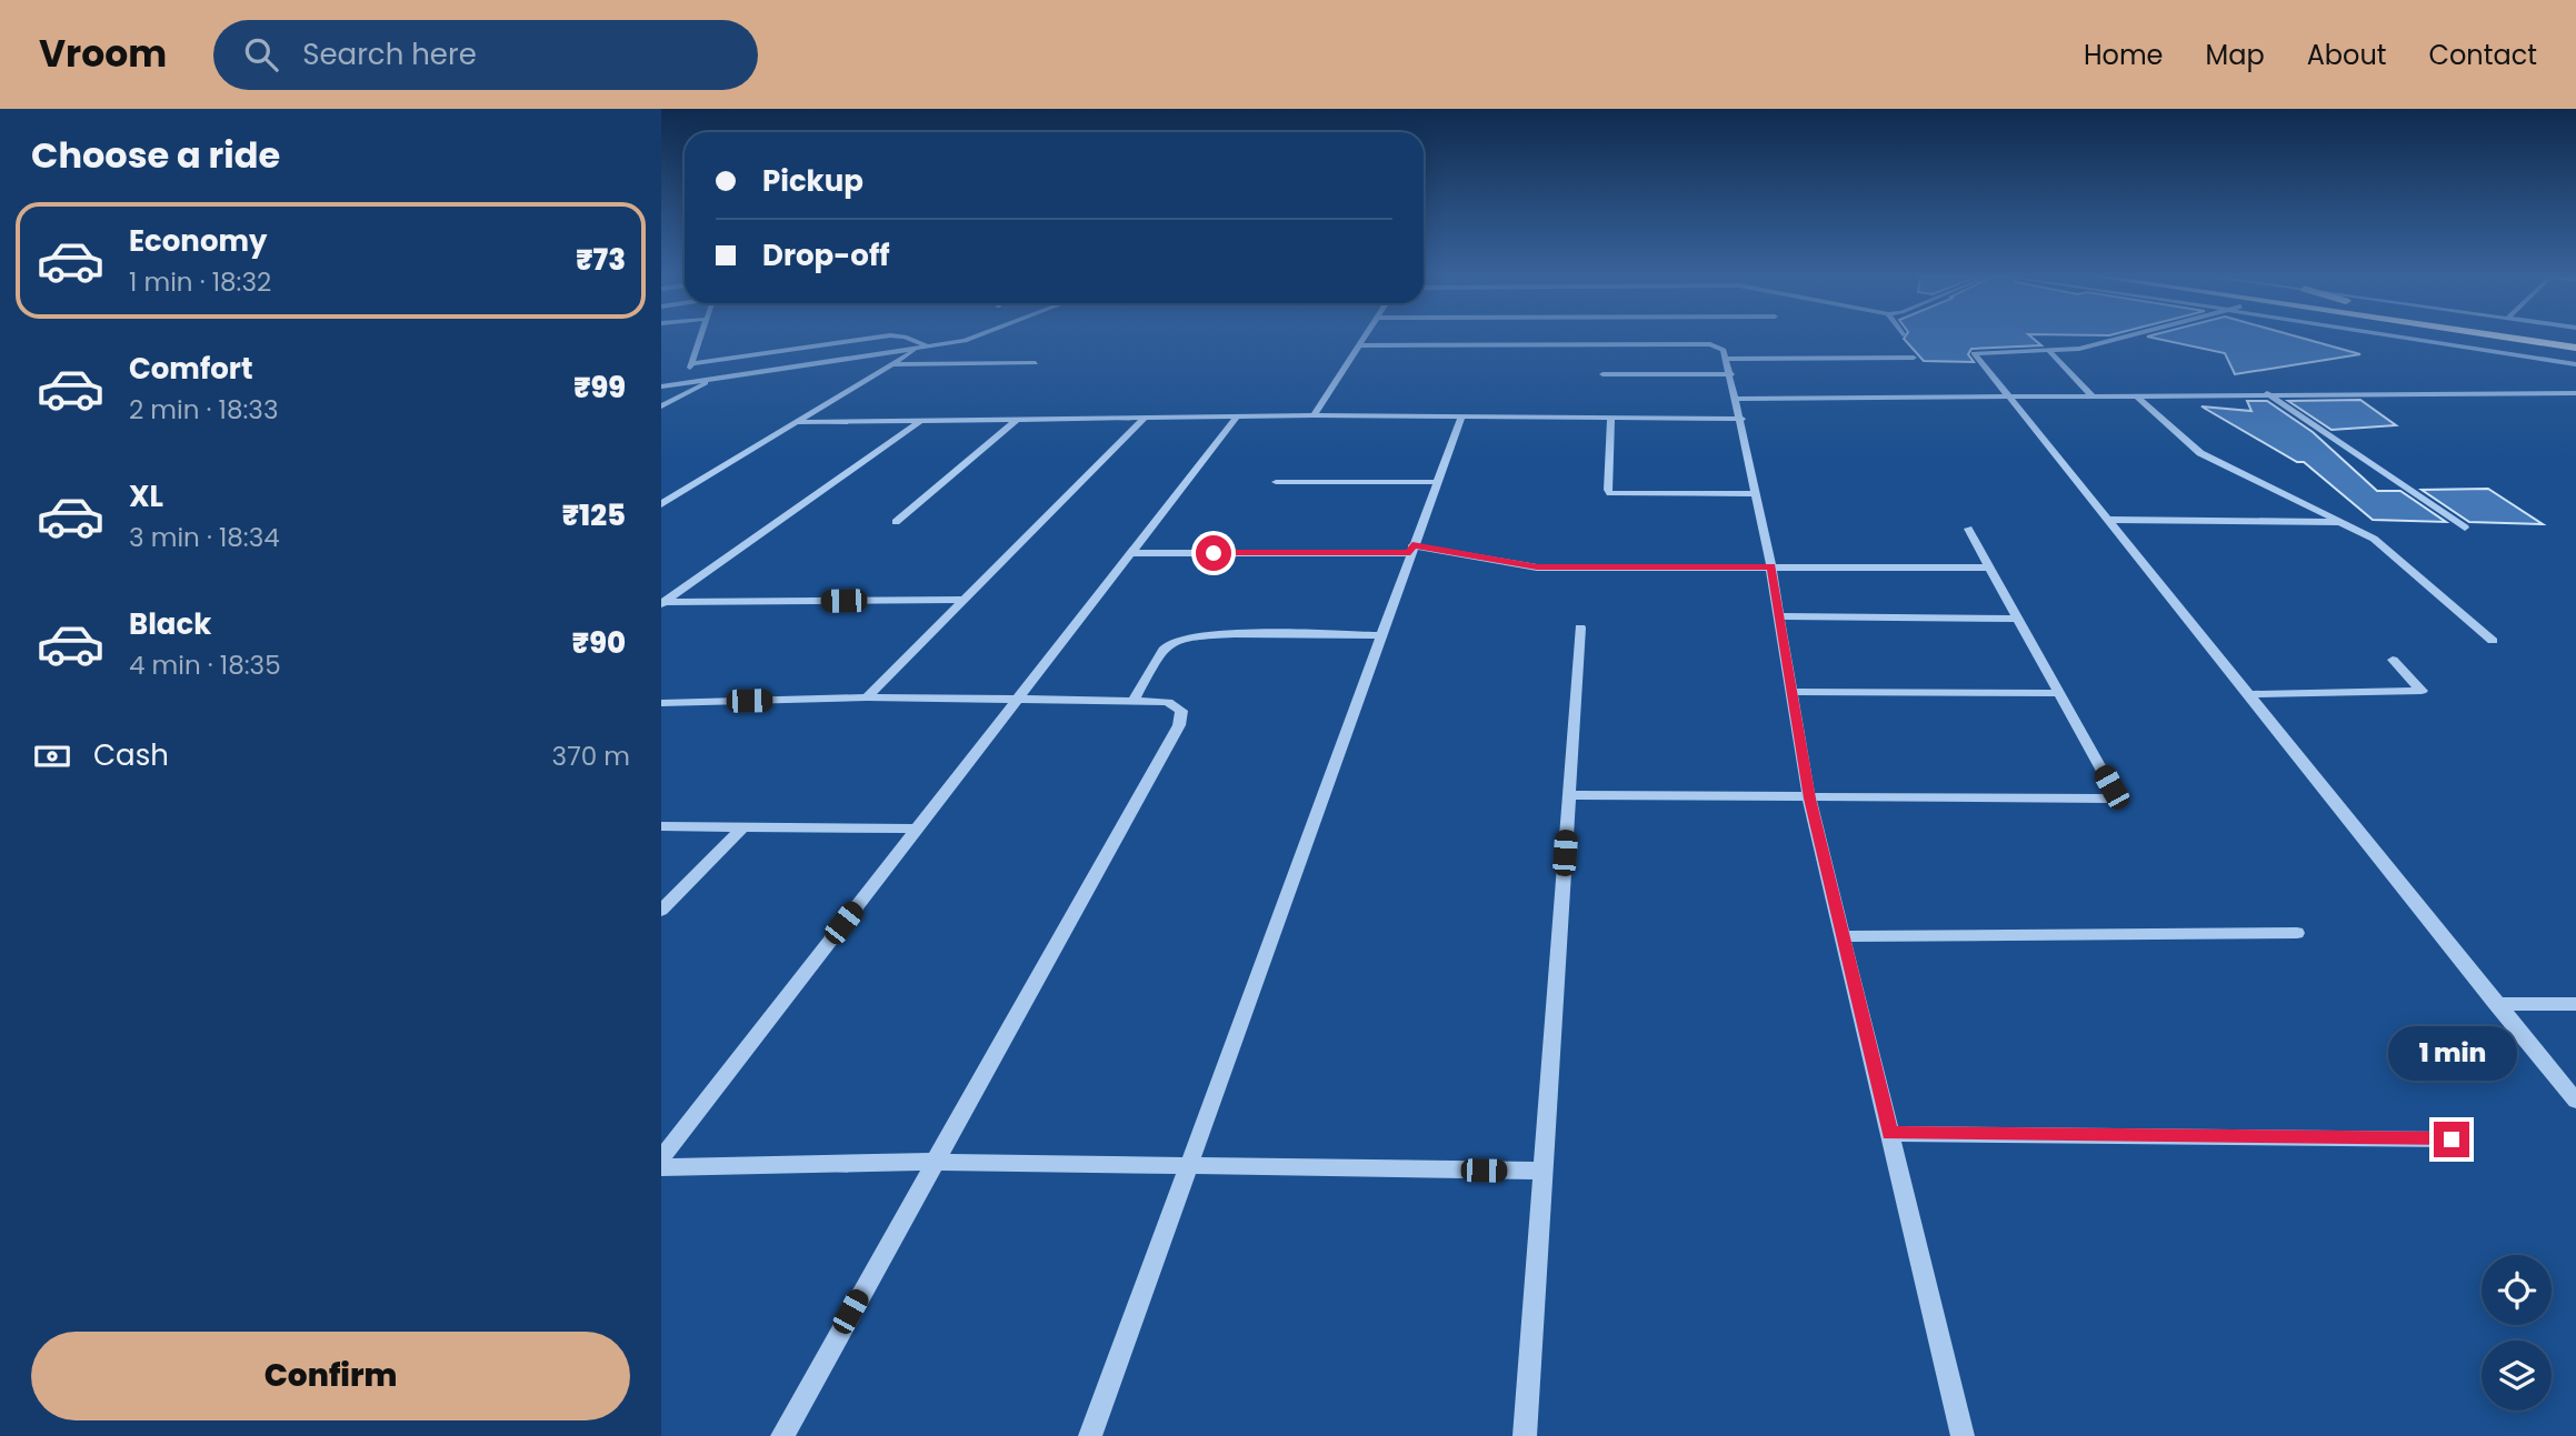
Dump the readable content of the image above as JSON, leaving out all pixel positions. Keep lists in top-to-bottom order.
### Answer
{
  "page": {
    "header": "Vroom",
    "search": "Search here",
    "nav": [
      "Home",
      "Map",
      "About",
      "Contact"
    ],
    "heading": "Choose a ride",
    "banner": ["Pickup", "Drop-off"],
    "list": [
      {
        "name": "Economy",
        "note": "1 min · 18:32",
        "value": "₹73"
      },
      {
        "name": "Comfort",
        "note": "2 min · 18:33",
        "value": "₹99"
      },
      {
        "name": "XL",
        "note": "3 min · 18:34",
        "value": "₹125"
      },
      {
        "name": "Black",
        "note": "4 min · 18:35",
        "value": "₹90"
      }
    ],
    "pay": ["Cash", "370 m"],
    "bubble": "1 min",
    "buttons": "Confirm"
  }
}
